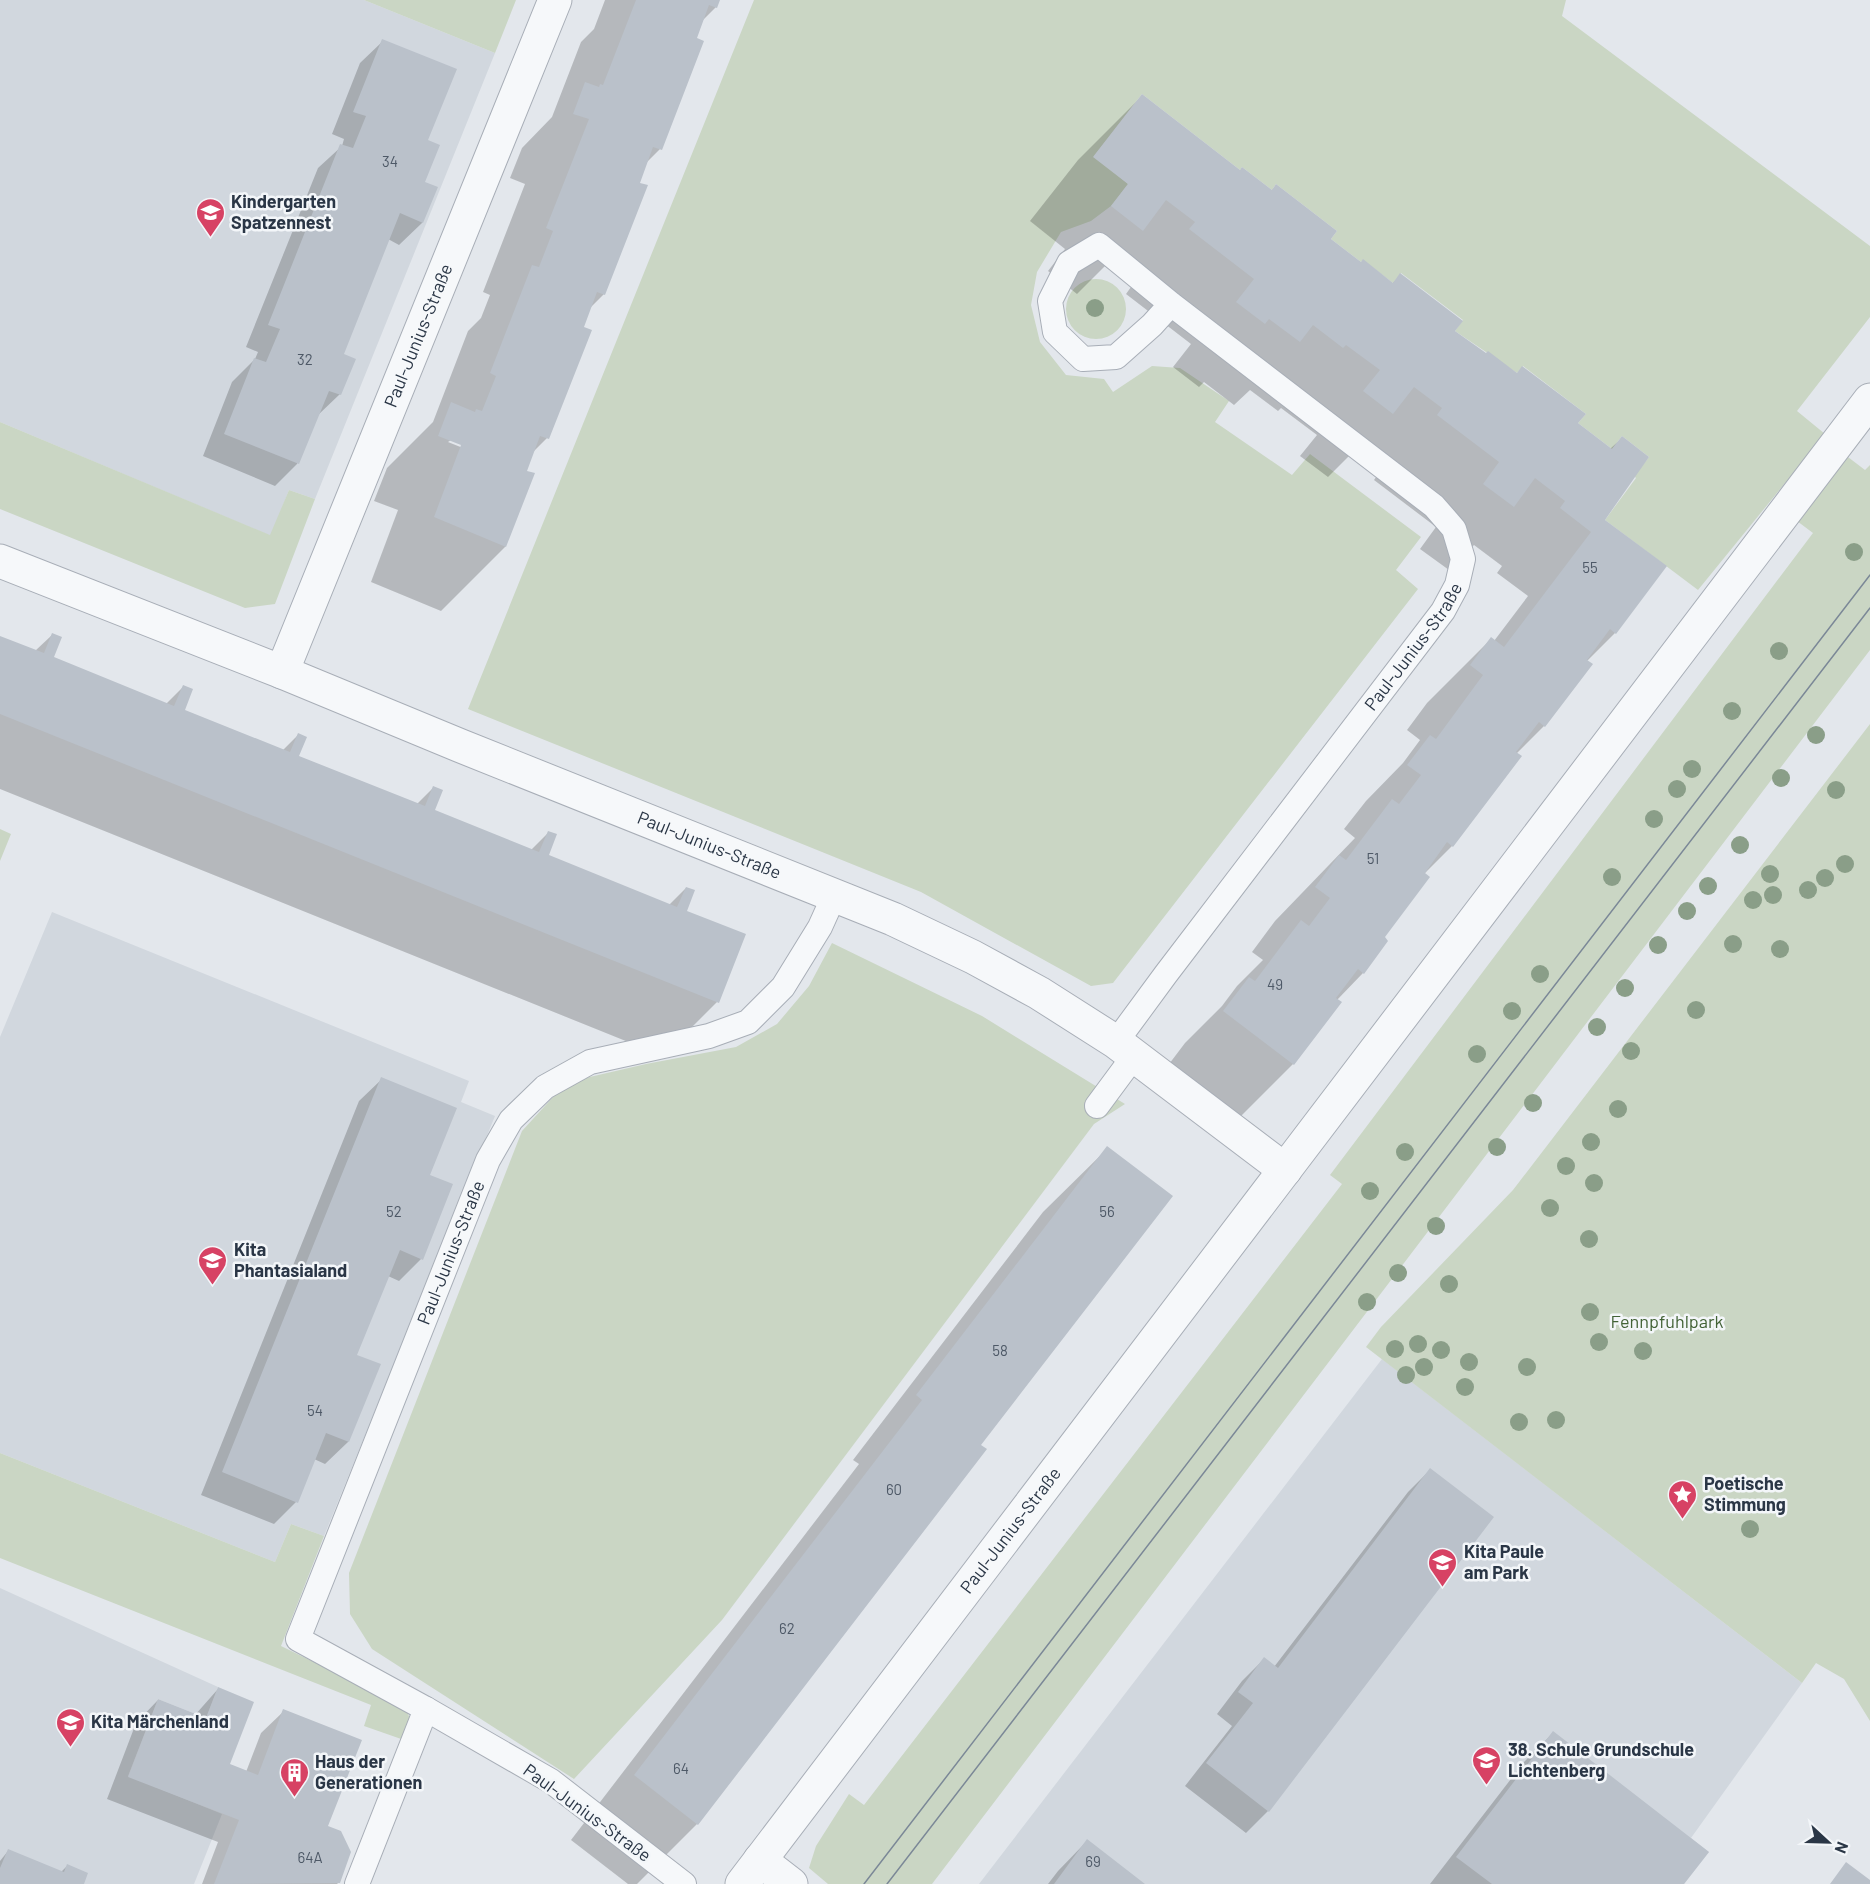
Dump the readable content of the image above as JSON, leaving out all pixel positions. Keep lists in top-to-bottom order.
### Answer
{
  "streets": {
    "street": ["Paul-Junius-Straße"]
  },
  "parks": ["Fennpfuhlpark"],
  "places": {
    "school or university": [
      "Kindergarten Spatzennest",
      "Kita Phantasialand",
      "Kita Paule am Park",
      "Kita Märchenland",
      "38. Schule Grundschule Lichtenberg"
    ],
    "place": ["Poetische Stimmung"],
    "building": ["Haus der Generationen"]
  },
  "house_numbers": [
    "34",
    "32",
    "55",
    "51",
    "49",
    "52",
    "56",
    "58",
    "54",
    "60",
    "62",
    "64",
    "64A",
    "69"
  ],
  "north": "right"
}
